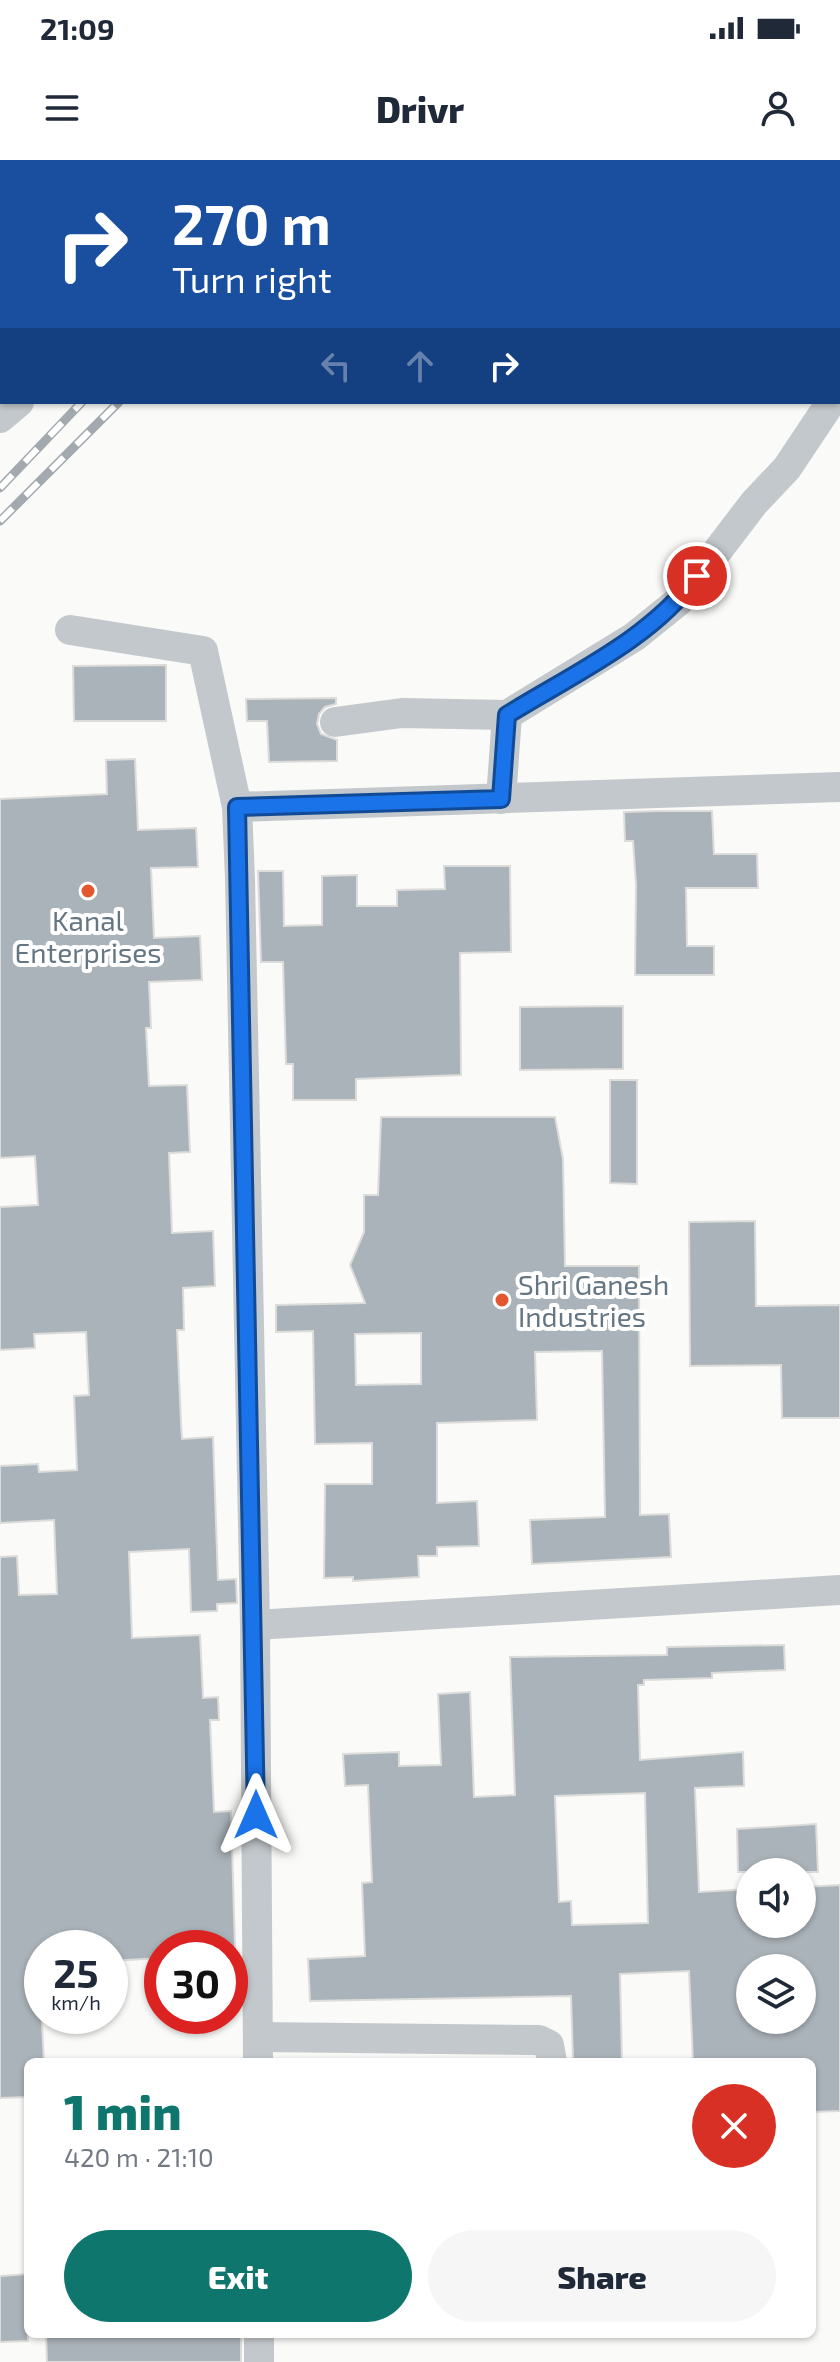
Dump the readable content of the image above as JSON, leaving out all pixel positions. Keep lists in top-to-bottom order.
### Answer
{
  "places": ["Kanal Enterprises", "Shri Ganesh Industries"],
  "page": {
    "status": "21:09",
    "header": "Drivr",
    "turn": ["270 m", "Turn right"],
    "speed": "25 km/h",
    "limit": "30",
    "heading": ["1 min", "420 m · 21:10"],
    "buttons": ["Exit", "Share"]
  }
}
